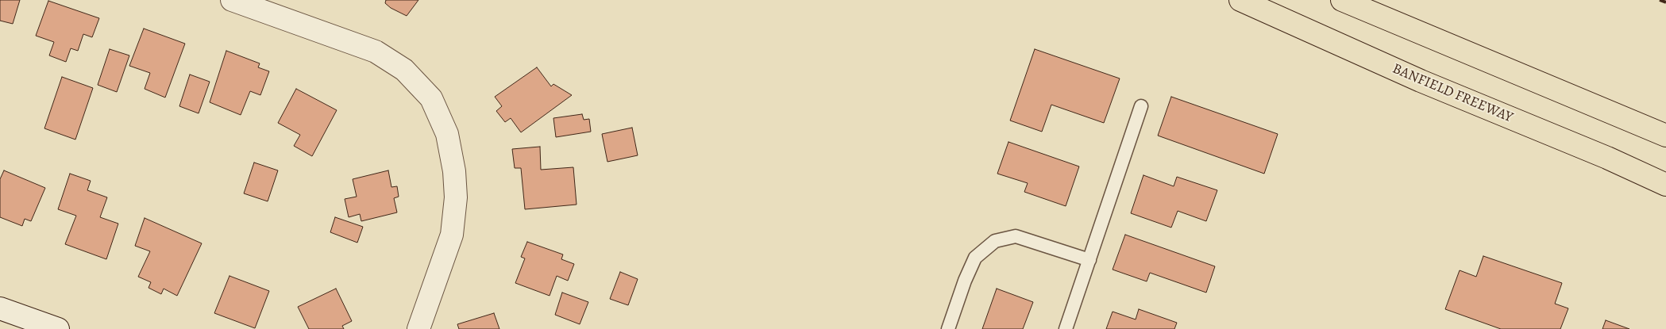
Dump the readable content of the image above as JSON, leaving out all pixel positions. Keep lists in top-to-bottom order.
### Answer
{
  "streets": {
    "highway": ["BANFIELD FREEWAY"]
  }
}
